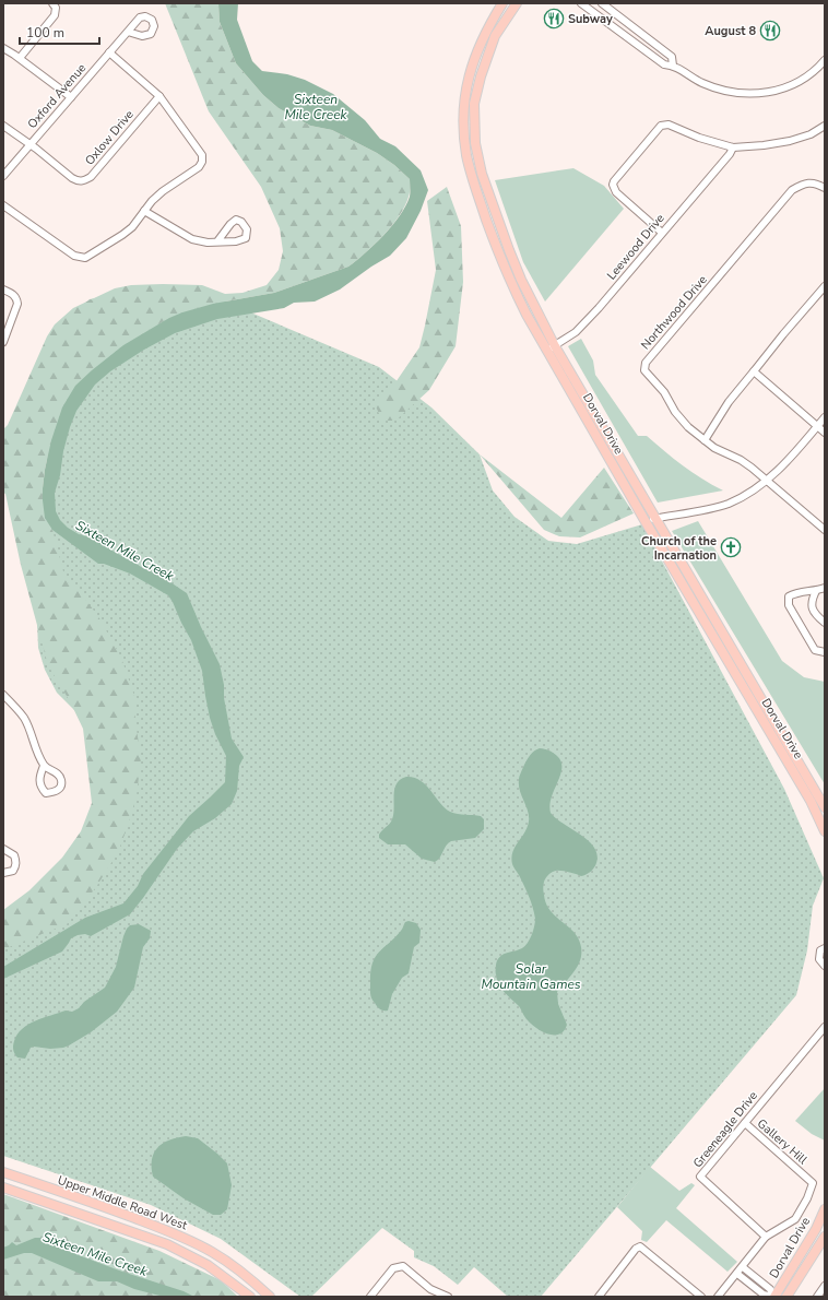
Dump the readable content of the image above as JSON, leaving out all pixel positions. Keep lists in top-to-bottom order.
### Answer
{
  "streets": {
    "main road": ["Dorval Drive", "Upper Middle Road West"],
    "street": [
      "Oxford Avenue",
      "Oxlow Drive",
      "Leewood Drive",
      "Northwood Drive",
      "Greeneagle Drive",
      "Gallery Hill"
    ]
  },
  "crossings": [
    ["Oxford Avenue", "Oxlow Drive"],
    ["Leewood Drive", "Dorval Drive"],
    ["Greeneagle Drive", "Gallery Hill"]
  ],
  "water": ["Sixteen Mile Creek", "Solar Mountain Games"],
  "places": {
    "restaurant": ["Subway", "August 8"],
    "church": ["Church of the Incarnation"]
  },
  "scale_bar": "100 m"
}
